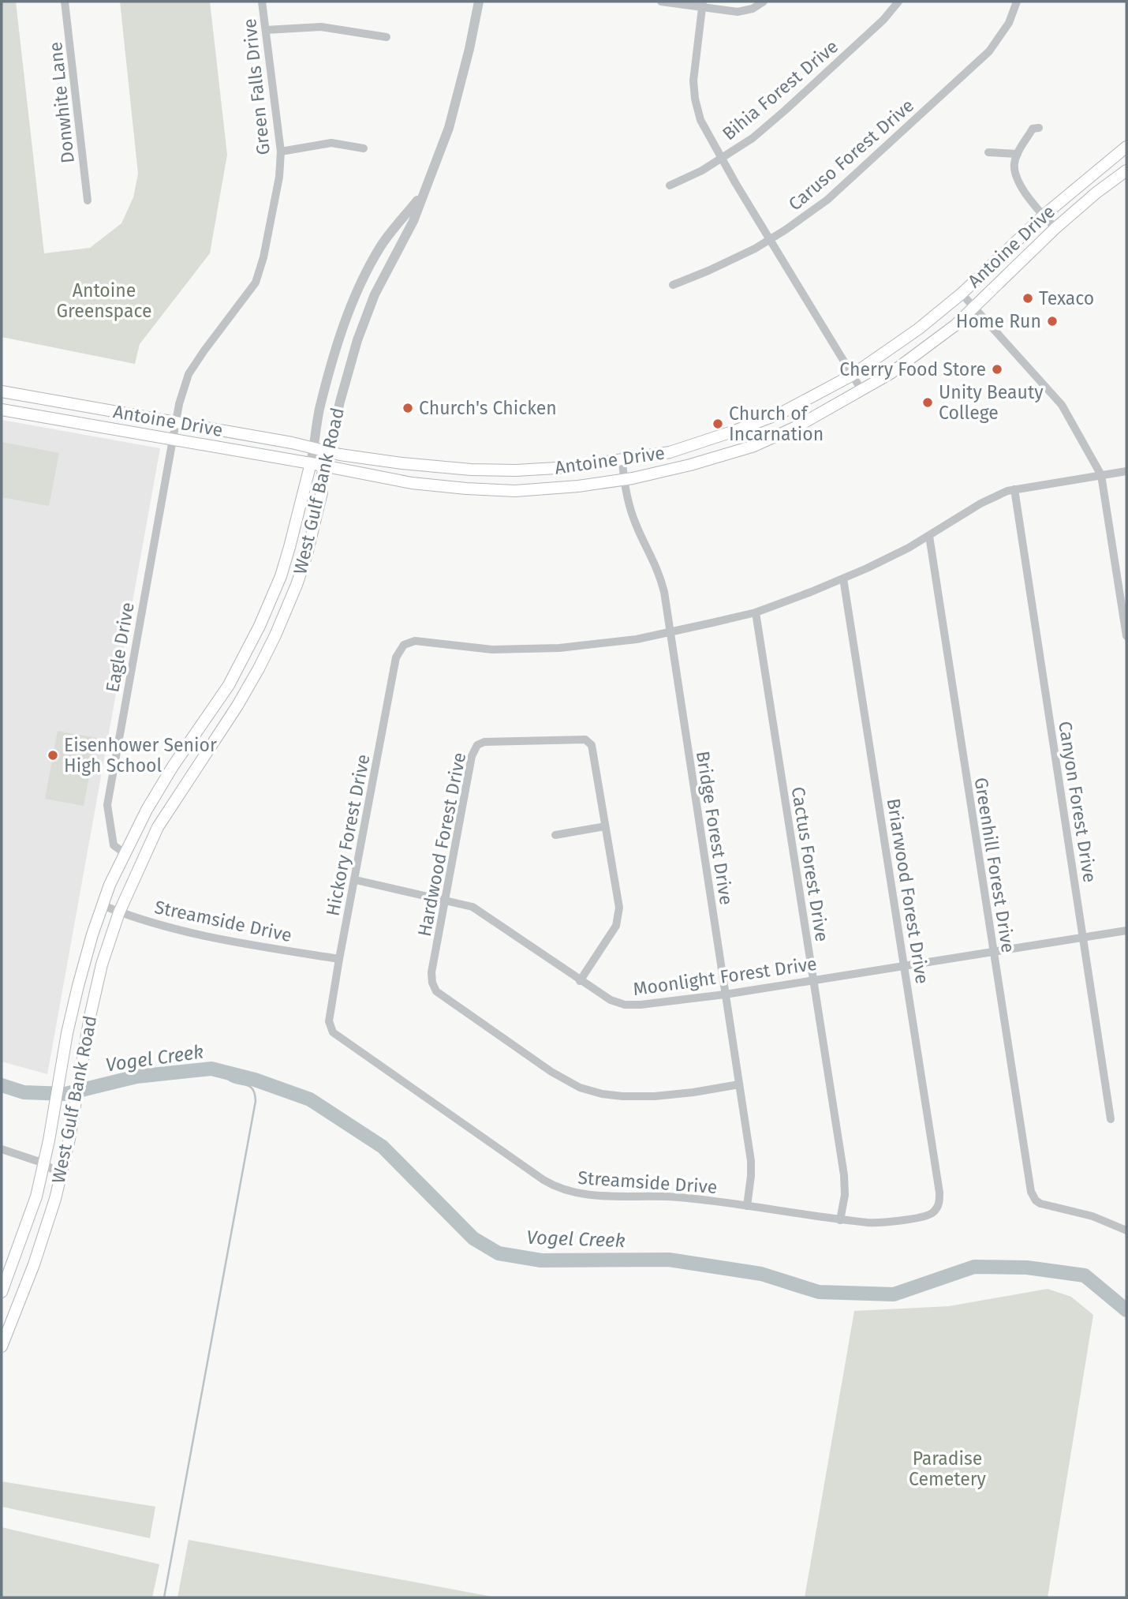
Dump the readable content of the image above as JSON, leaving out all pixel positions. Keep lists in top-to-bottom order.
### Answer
{
  "streets": {
    "main road": ["Antoine Drive", "West Gulf Bank Road"],
    "street": [
      "Green Falls Drive",
      "Bihia Forest Drive",
      "Donwhite Lane",
      "Caruso Forest Drive",
      "Eagle Drive",
      "Canyon Forest Drive",
      "Bridge Forest Drive",
      "Hickory Forest Drive",
      "Hardwood Forest Drive",
      "Cactus Forest Drive",
      "Greenhill Forest Drive",
      "Briarwood Forest Drive",
      "Streamside Drive",
      "Moonlight Forest Drive"
    ]
  },
  "crossings": [
    ["Green Falls Drive", "Antoine Drive"],
    ["Green Falls Drive", "Eagle Drive"],
    ["Antoine Drive", "West Gulf Bank Road"],
    ["Antoine Drive", "Eagle Drive"],
    ["Antoine Drive", "Bridge Forest Drive"],
    ["West Gulf Bank Road", "Eagle Drive"],
    ["West Gulf Bank Road", "Streamside Drive"],
    ["Canyon Forest Drive", "Moonlight Forest Drive"],
    ["Bridge Forest Drive", "Hickory Forest Drive"],
    ["Bridge Forest Drive", "Hardwood Forest Drive"],
    ["Bridge Forest Drive", "Streamside Drive"],
    ["Bridge Forest Drive", "Moonlight Forest Drive"],
    ["Hickory Forest Drive", "Streamside Drive"],
    ["Hickory Forest Drive", "Moonlight Forest Drive"],
    ["Hardwood Forest Drive", "Moonlight Forest Drive"],
    ["Cactus Forest Drive", "Streamside Drive"],
    ["Cactus Forest Drive", "Moonlight Forest Drive"],
    ["Greenhill Forest Drive", "Moonlight Forest Drive"],
    ["Briarwood Forest Drive", "Streamside Drive"],
    ["Briarwood Forest Drive", "Moonlight Forest Drive"]
  ],
  "water": ["Vogel Creek"],
  "parks": ["Antoine Greenspace", "Paradise Cemetery"],
  "places": [
    "Texaco",
    "Home Run",
    "Cherry Food Store",
    "Unity Beauty College",
    "Church's Chicken",
    "Church of Incarnation",
    "Eisenhower Senior High School"
  ]
}
